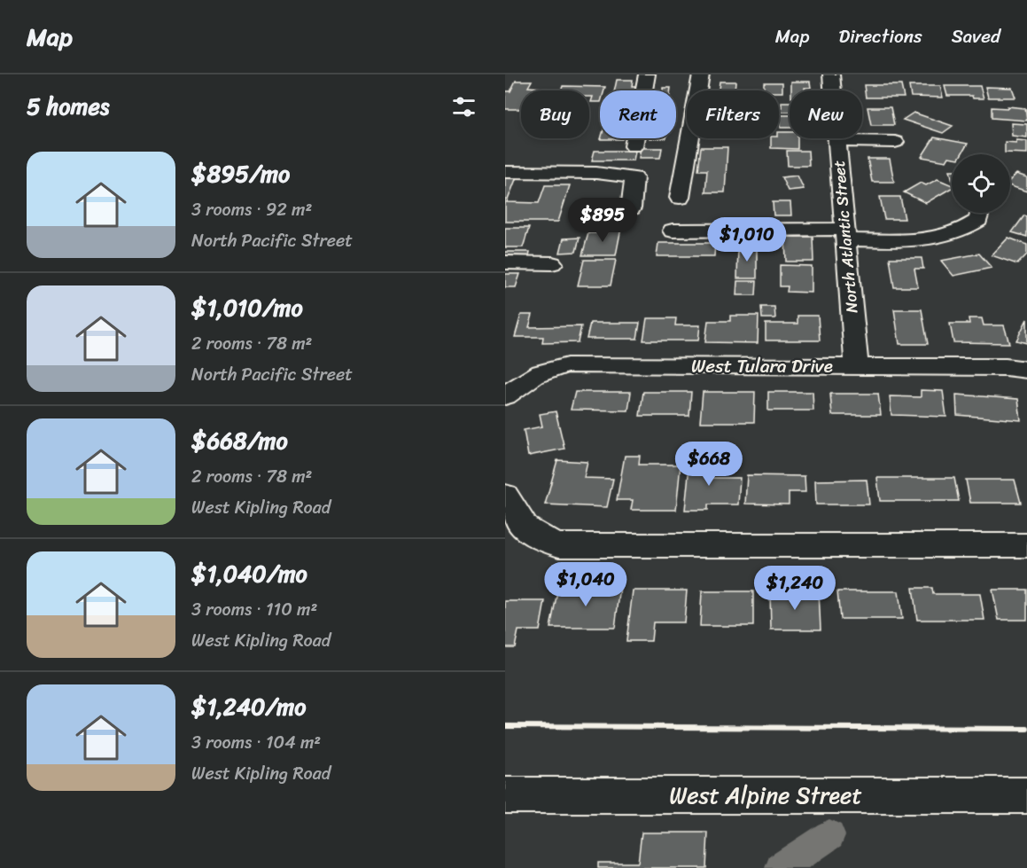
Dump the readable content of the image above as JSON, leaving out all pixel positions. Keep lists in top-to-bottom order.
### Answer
{
  "streets": {
    "street": ["North Atlantic Street", "West Tulara Drive", "West Alpine Street"]
  },
  "crossings": [
    ["North Atlantic Street", "West Tulara Drive"]
  ],
  "page": {
    "header": "Map",
    "nav": ["Map", "Directions", "Saved"],
    "heading": "5 homes",
    "chip": [
      "Buy",
      "Rent",
      "Filters",
      "New"
    ],
    "list": [
      {
        "name": "$895/mo",
        "note": "3 rooms · 92 m² · North Pacific Street"
      },
      {
        "name": "$1,010/mo",
        "note": "2 rooms · 78 m² · North Pacific Street"
      },
      {
        "name": "$668/mo",
        "note": "2 rooms · 78 m² · West Kipling Road"
      },
      {
        "name": "$1,040/mo",
        "note": "3 rooms · 110 m² · West Kipling Road"
      },
      {
        "name": "$1,240/mo",
        "note": "3 rooms · 104 m² · West Kipling Road"
      }
    ],
    "price": [
      "$895",
      "$1,010",
      "$668",
      "$1,040",
      "$1,240"
    ]
  }
}
